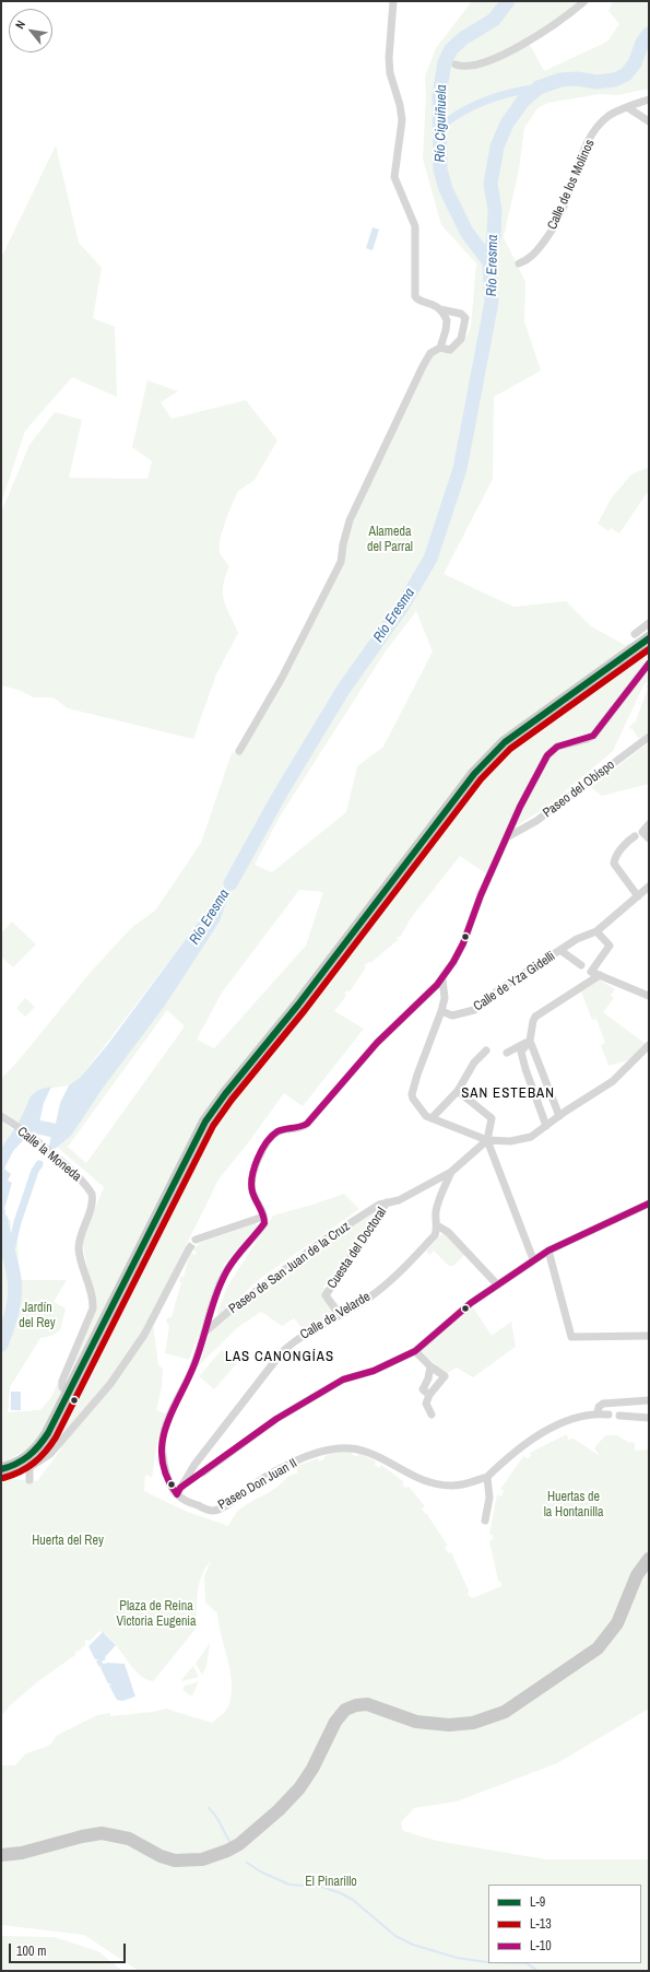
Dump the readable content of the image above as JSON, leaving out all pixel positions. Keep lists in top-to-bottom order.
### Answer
{
  "streets": {
    "street": [
      "Calle de los Molinos",
      "Paseo del Obispo",
      "Calle de Yza Gidelli",
      "Calle la Moneda",
      "Cuesta del Doctoral",
      "Paseo de San Juan de la Cruz",
      "Calle de Velarde",
      "Paseo Don Juan II"
    ]
  },
  "crossings": [
    ["Cuesta del Doctoral", "Paseo de San Juan de la Cruz"],
    ["Cuesta del Doctoral", "Calle de Velarde"],
    ["Calle de Velarde", "Paseo Don Juan II"]
  ],
  "districts": ["SAN ESTEBAN", "LAS CANONGÍAS"],
  "water": ["Río Ciguiñuela", "Río Eresma"],
  "parks": [
    "Alameda del Parral",
    "Jardín del Rey",
    "Huertas de la Hontanilla",
    "Huerta del Rey",
    "Plaza de Reina Victoria Eugenia",
    "El Pinarillo"
  ],
  "lines": ["transit line L-9", "transit line L-13", "transit line L-10"],
  "legend": ["L-9", "L-13", "L-10"],
  "scale_bar": "100 m",
  "north": "top left"
}
